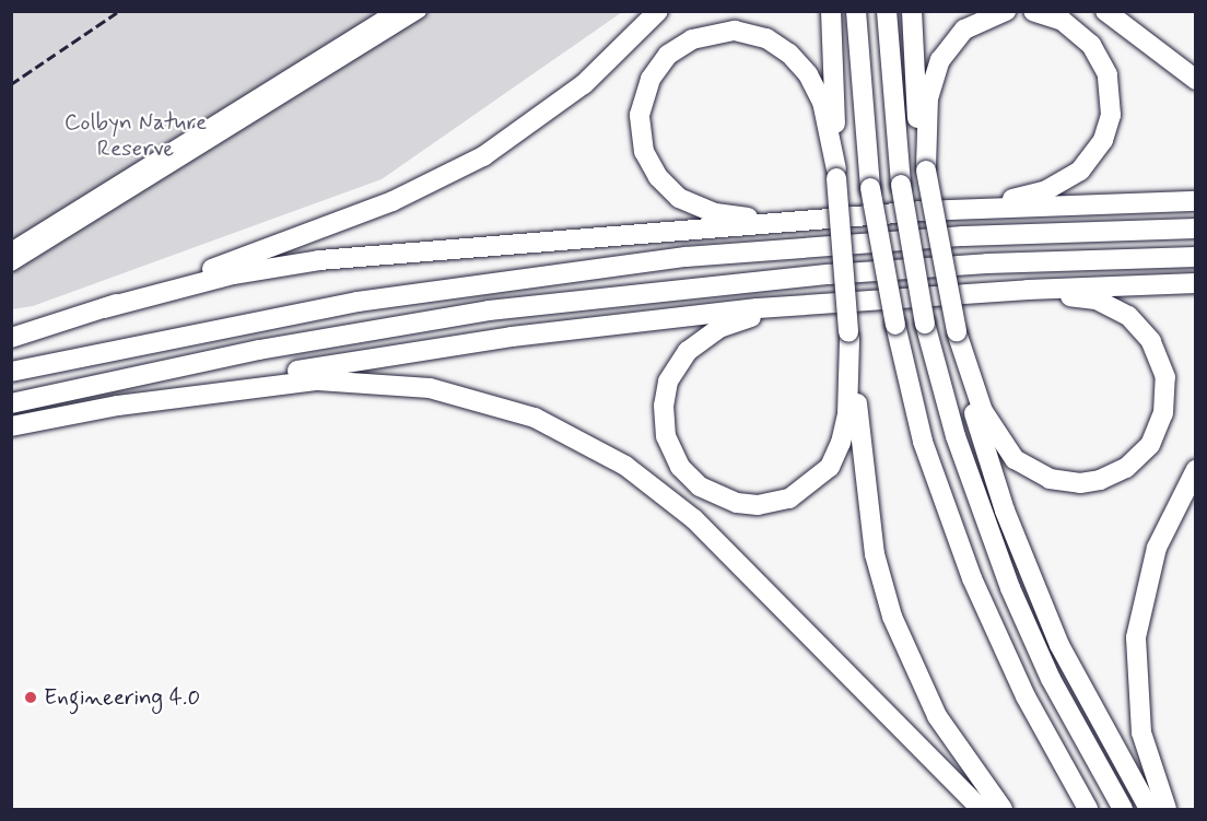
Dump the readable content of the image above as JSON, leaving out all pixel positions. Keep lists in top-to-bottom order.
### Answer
{
  "parks": ["Colbyn Nature Reserve"],
  "places": ["Engineering 4.0"]
}
